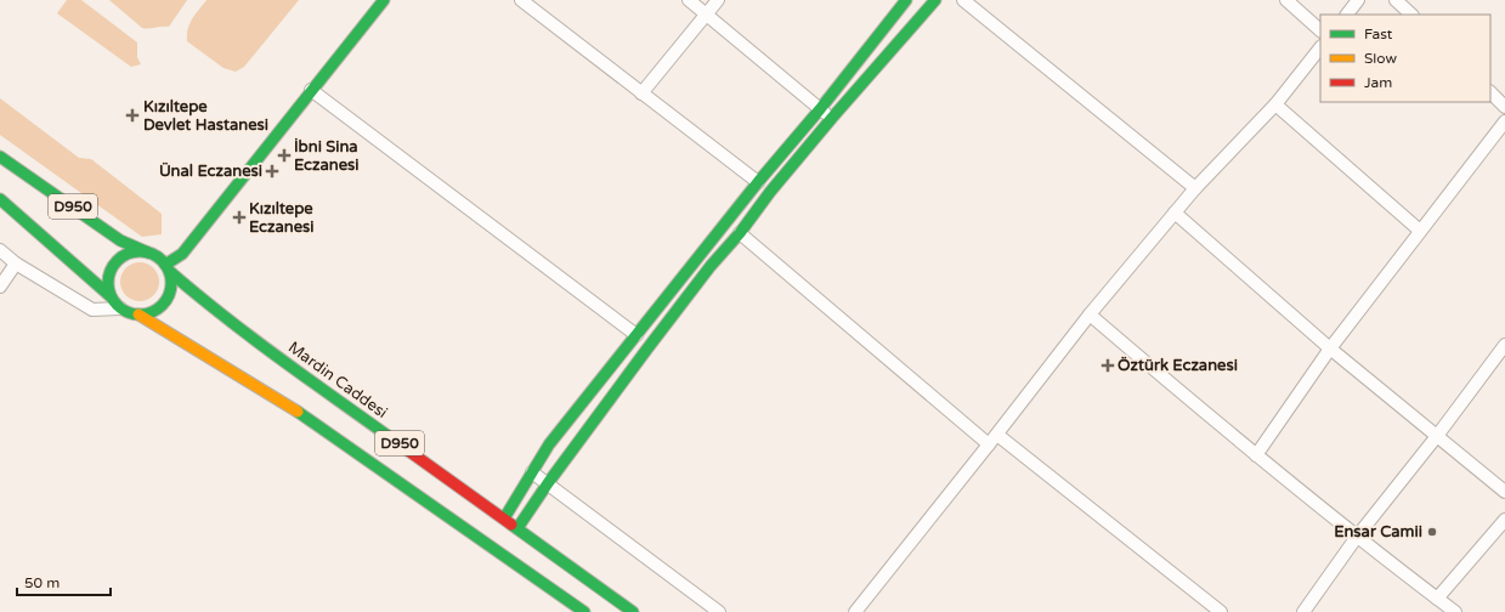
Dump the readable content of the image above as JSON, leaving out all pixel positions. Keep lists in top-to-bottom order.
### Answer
{
  "streets": {
    "main road": ["D950", "Mardin Caddesi"]
  },
  "crossings": [
    ["D950", "Mardin Caddesi"]
  ],
  "places": {
    "health": [
      "Kızıltepe Devlet Hastanesi",
      "İbni Sina Eczanesi",
      "Ünal Eczanesi",
      "Kızıltepe Eczanesi",
      "Öztürk Eczanesi"
    ],
    "other": ["Ensar Camii"]
  },
  "legend": ["Fast", "Slow", "Jam"],
  "scale_bar": "50 m"
}
